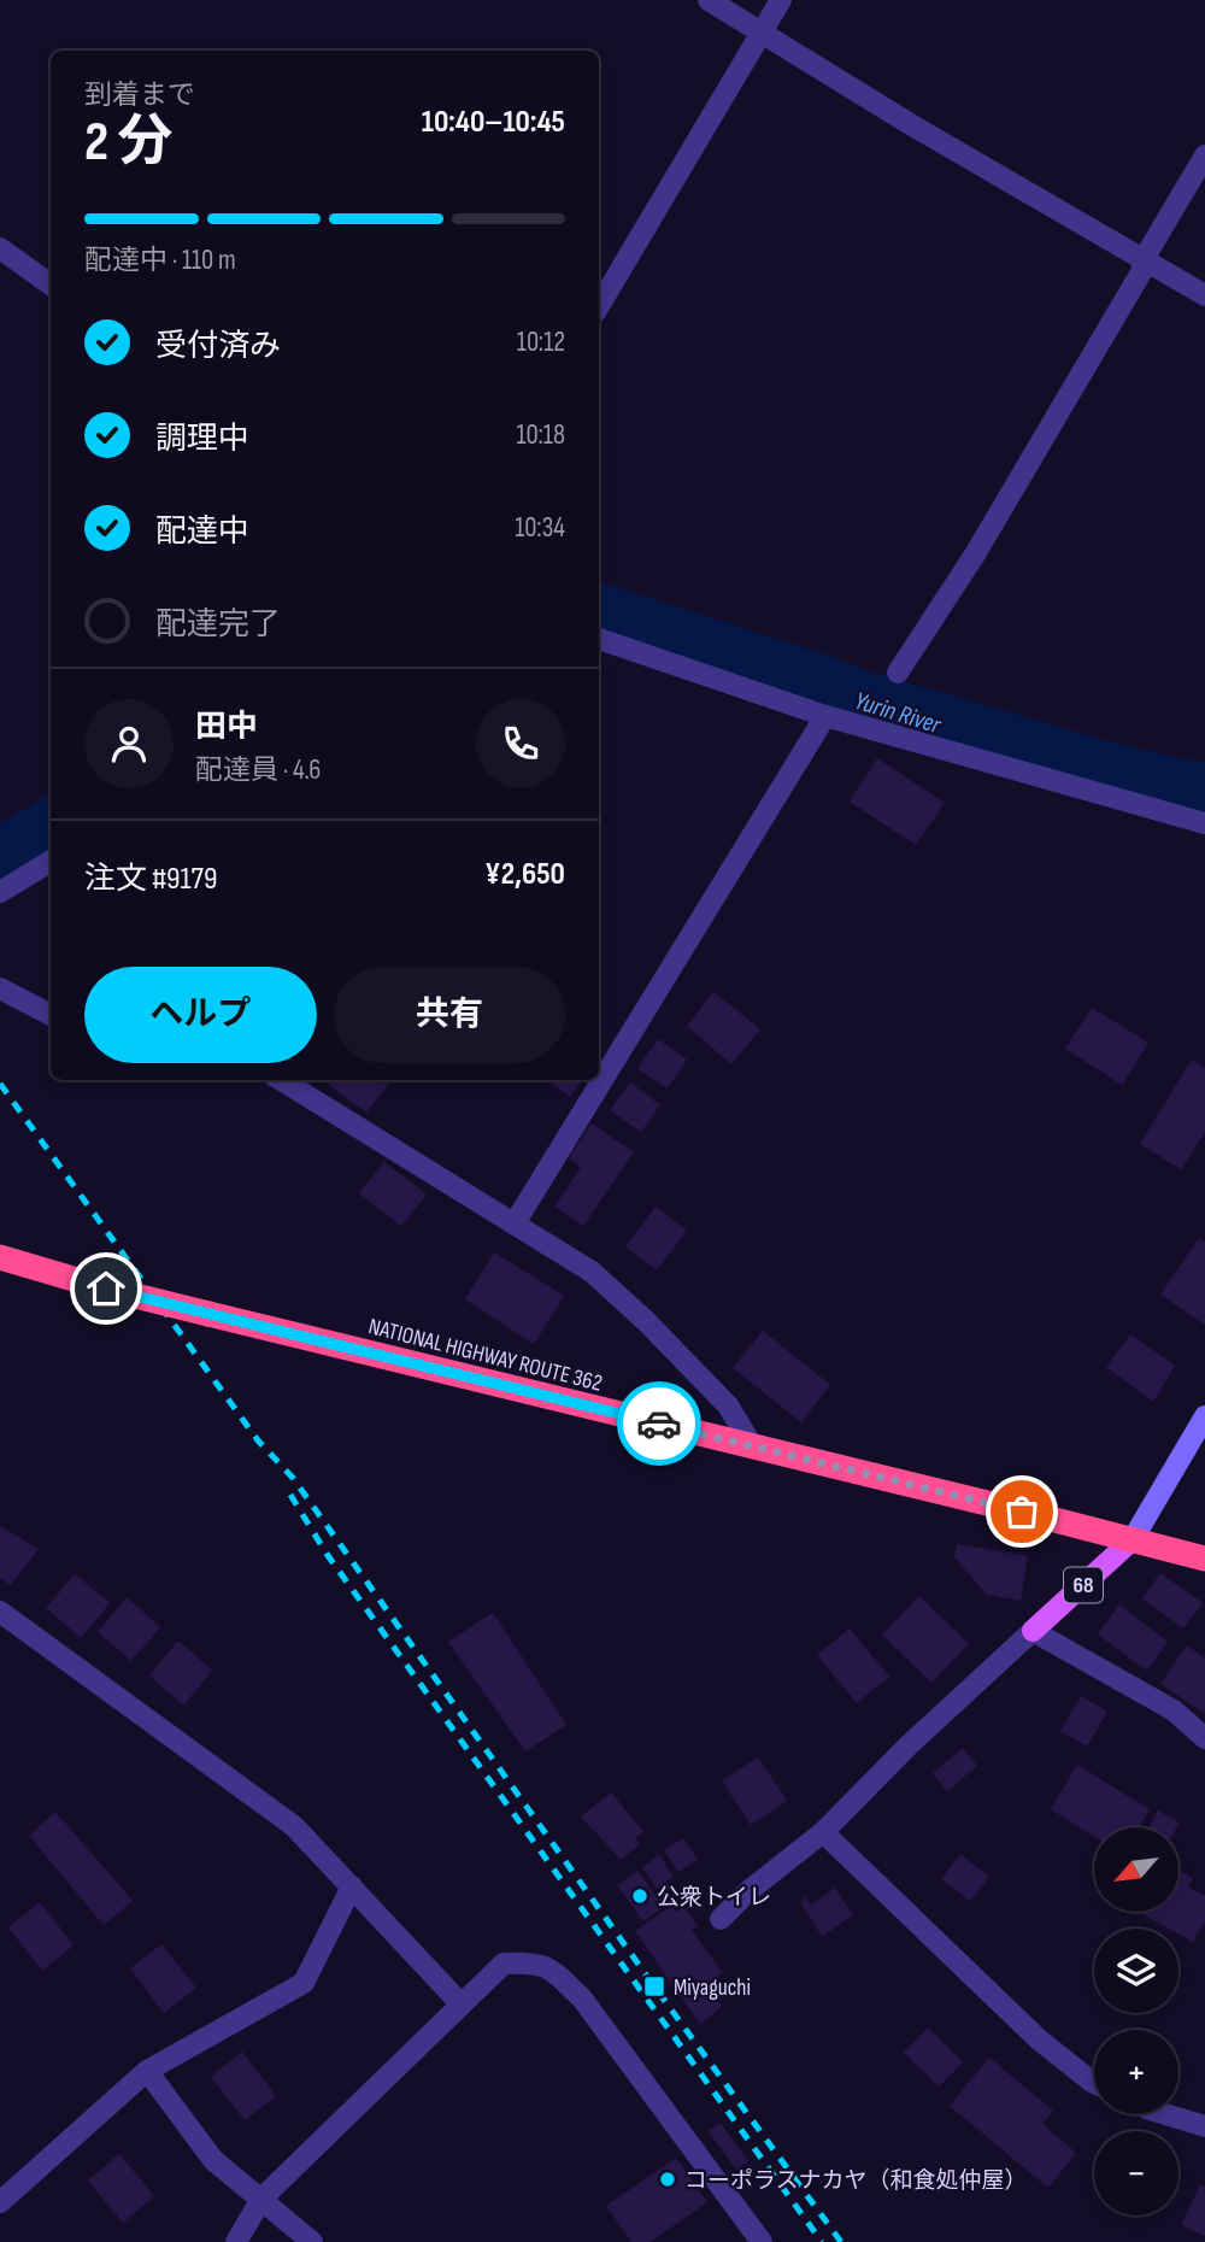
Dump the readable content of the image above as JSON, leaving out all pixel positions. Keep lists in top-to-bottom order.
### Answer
{
  "streets": {
    "highway": ["NATIONAL HIGHWAY ROUTE 362"],
    "main road": ["68"]
  },
  "crossings": [
    ["NATIONAL HIGHWAY ROUTE 362", "68"]
  ],
  "water": ["Yurin River"],
  "places": {
    "other": ["公衆トイレ", "コーポラスナカヤ（和食処仲屋）"],
    "transit": ["Miyaguchi"]
  },
  "north": "bottom left",
  "page": {
    "heading": ["2 分", "到着まで", "10:40–10:45"],
    "panel": [
      "田中",
      "配達員 · 4.6",
      "注文 #9179",
      "¥2,650"
    ],
    "bar": "配達中 · 110 m",
    "list": [
      ["受付済み", "10:12"],
      ["調理中", "10:18"],
      ["配達中", "10:34"],
      "配達完了"
    ],
    "buttons": ["ヘルプ", "共有"],
    "map_buttons": ["+", "−"]
  }
}
